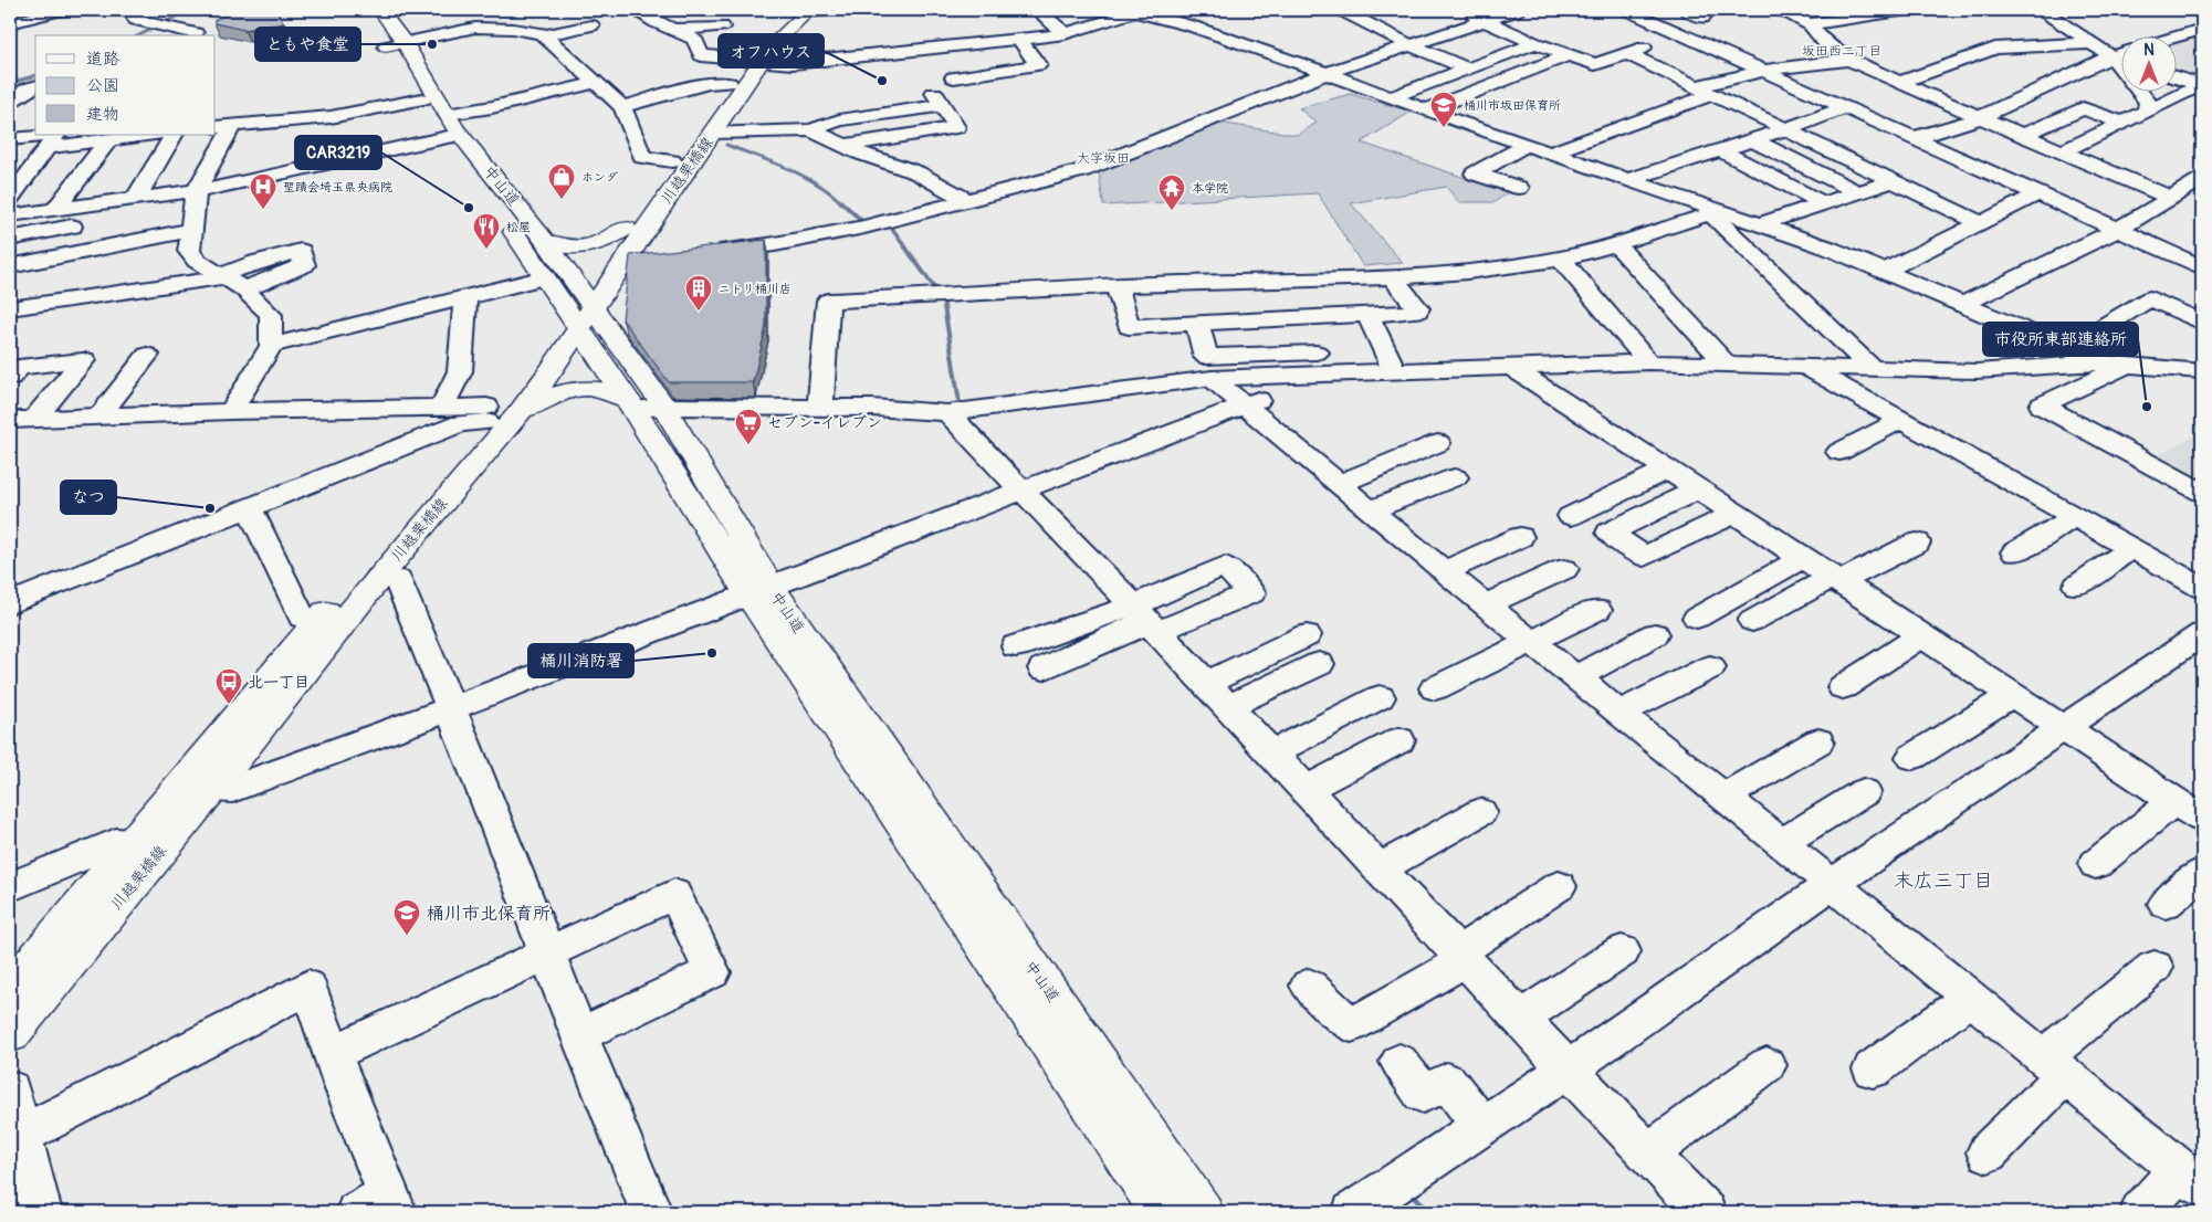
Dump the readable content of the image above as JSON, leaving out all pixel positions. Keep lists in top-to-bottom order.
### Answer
{
  "streets": {
    "main road": ["川越栗橋線", "中山道"]
  },
  "crossings": [
    ["川越栗橋線", "中山道"]
  ],
  "districts": ["坂田西二丁目", "大字坂田", "末広三丁目"],
  "places": {
    "other": [
      "ともや食堂",
      "オフハウス",
      "CAR3219",
      "市役所東部連絡所",
      "なつ",
      "桶川消防署"
    ],
    "school or university": ["桶川市坂田保育所", "桶川市北保育所"],
    "shop": ["ホンダ"],
    "hospital": ["聖蹟会埼玉県央病院"],
    "temple": ["本学院"],
    "restaurant": ["松屋"],
    "building": ["ニトリ桶川店"],
    "supermarket": ["セブン-イレブン"],
    "bus stop": ["北一丁目"]
  },
  "legend": ["道路", "公園", "建物"],
  "north": "top"
}
